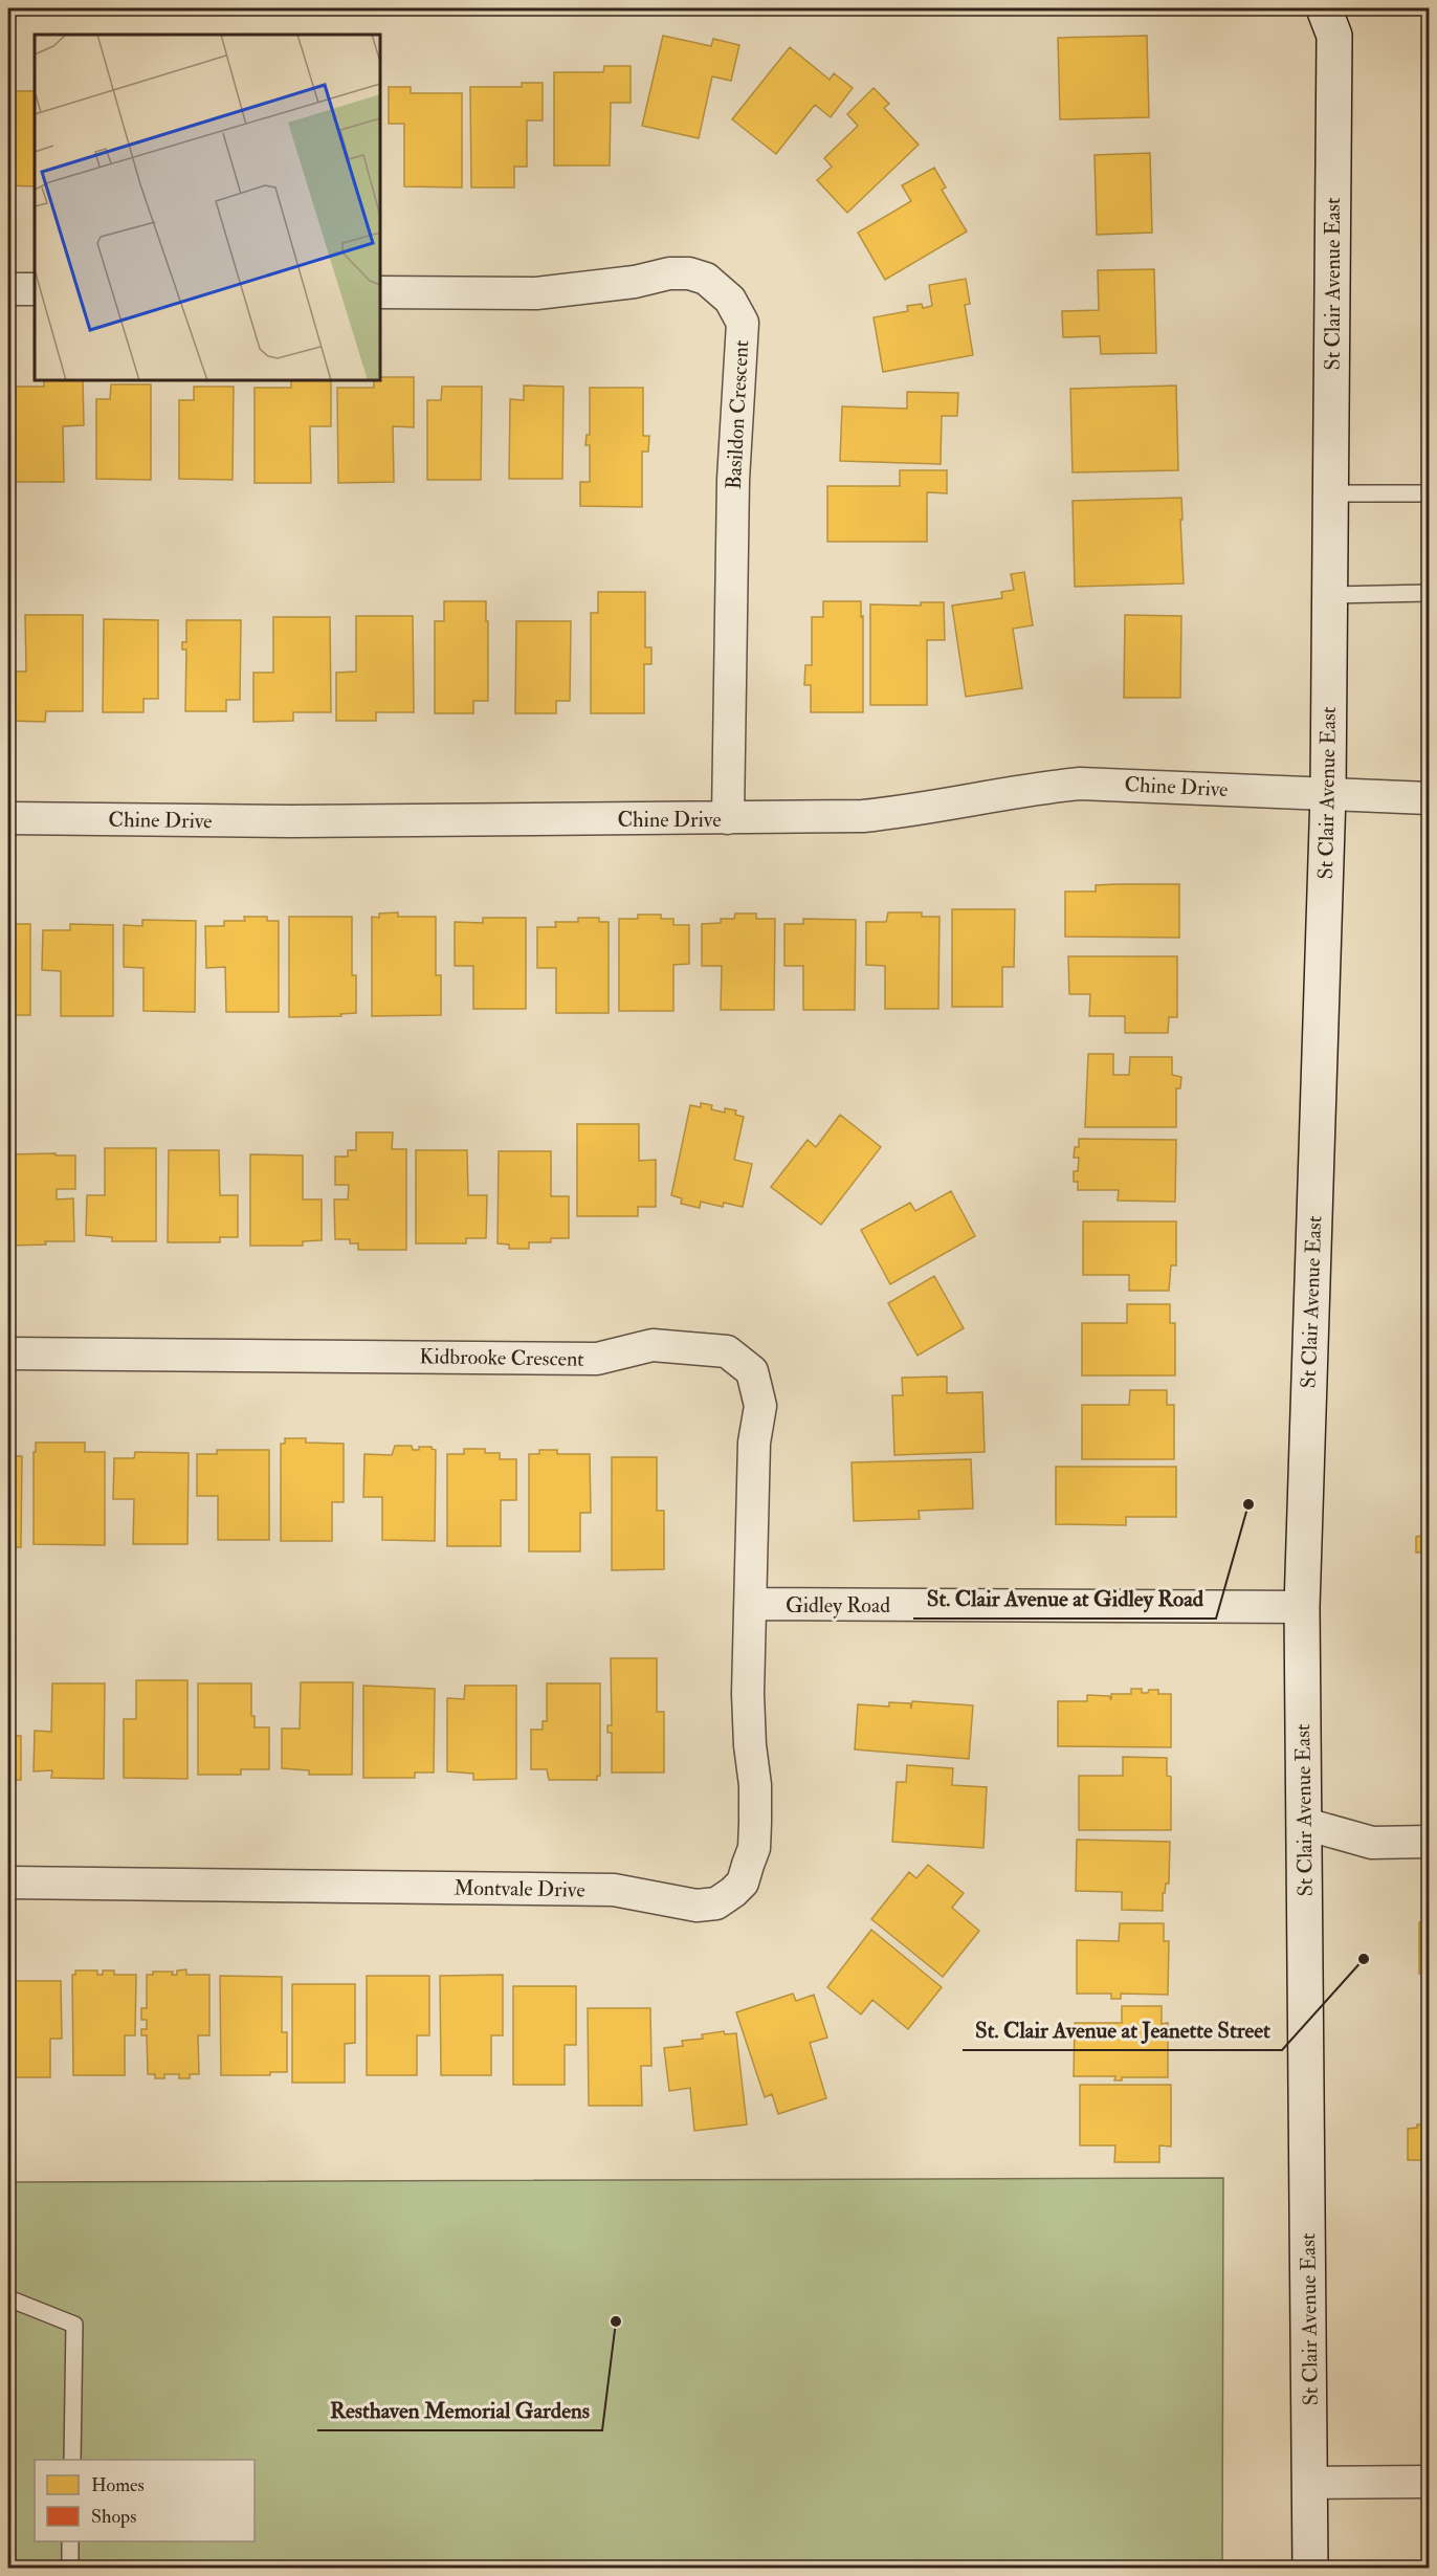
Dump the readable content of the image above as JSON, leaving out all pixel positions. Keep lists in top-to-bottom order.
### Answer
{
  "streets": {
    "main road": ["St Clair Avenue East"],
    "street": [
      "Basildon Crescent",
      "Chine Drive",
      "Kidbrooke Crescent",
      "Gidley Road",
      "Montvale Drive"
    ]
  },
  "crossings": [
    ["St Clair Avenue East", "Chine Drive"],
    ["St Clair Avenue East", "Gidley Road"],
    ["Basildon Crescent", "Chine Drive"],
    ["Kidbrooke Crescent", "Gidley Road"],
    ["Kidbrooke Crescent", "Montvale Drive"],
    ["Gidley Road", "Montvale Drive"]
  ],
  "places": ["St. Clair Avenue at Gidley Road", "St. Clair Avenue at Jeanette Street", "Resthaven Memorial Gardens"],
  "legend": ["Homes", "Shops"]
}
